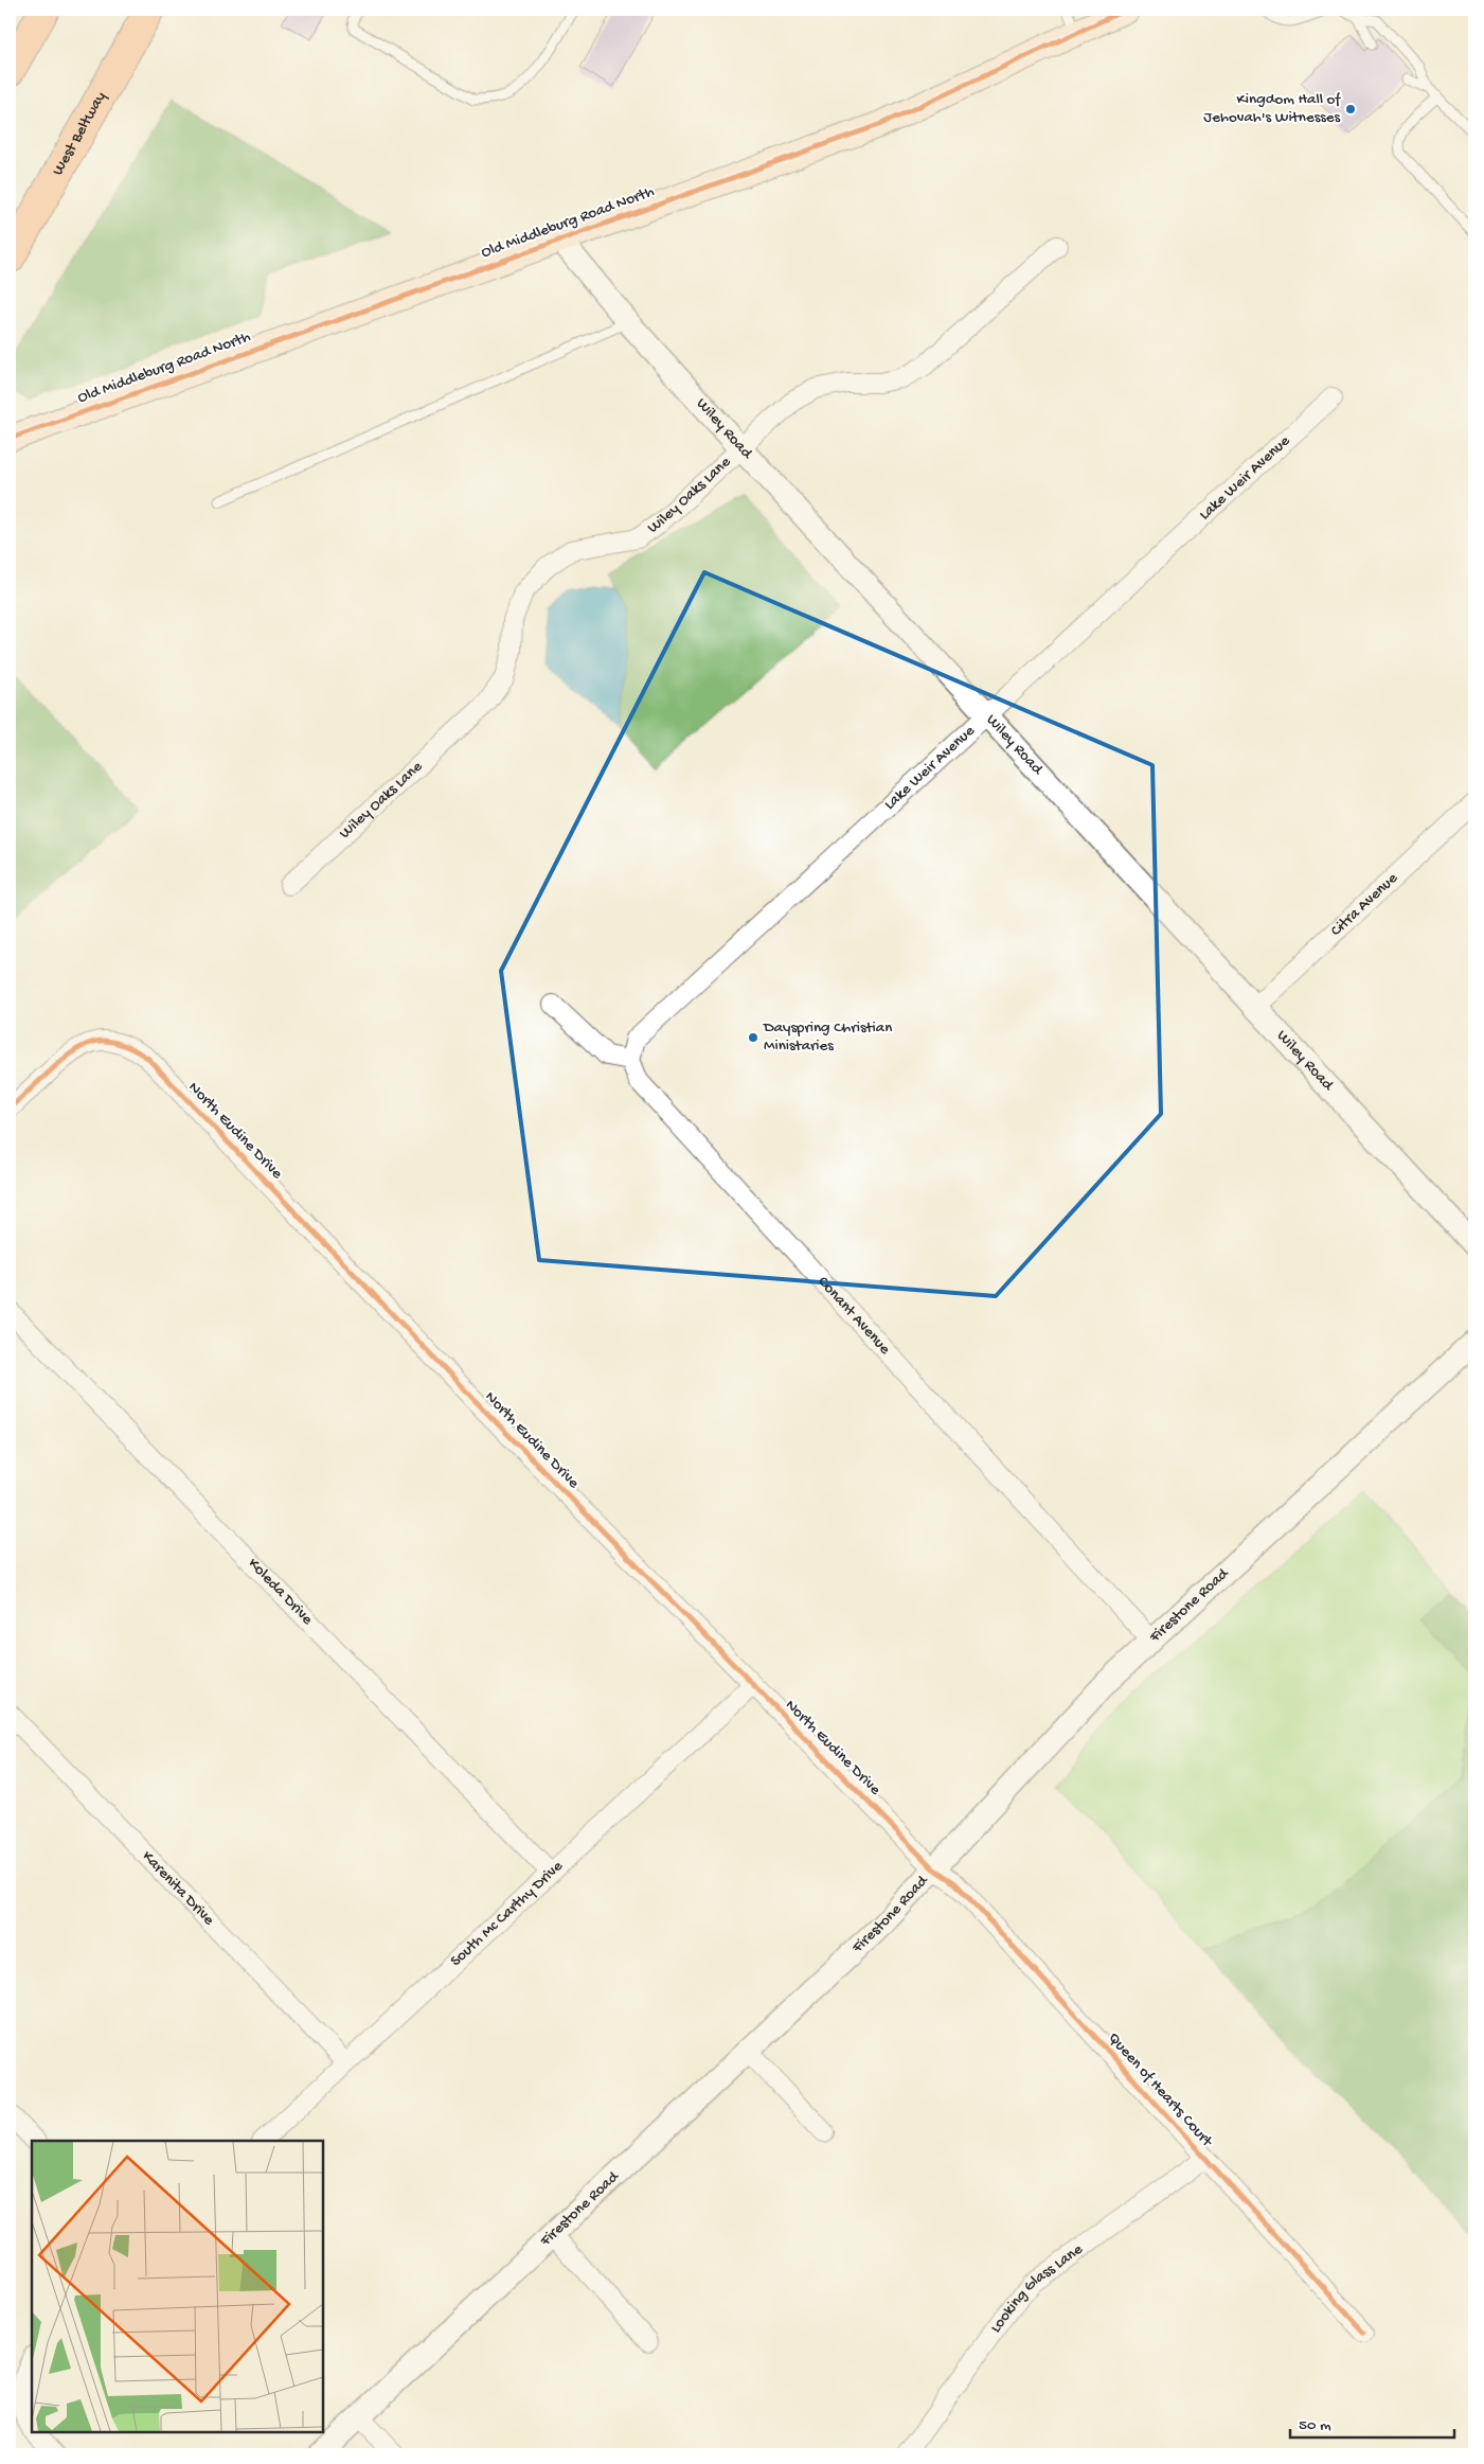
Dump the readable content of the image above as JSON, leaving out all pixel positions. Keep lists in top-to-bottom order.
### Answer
{
  "streets": {
    "highway": ["West Beltway"],
    "main road": ["Old Middleburg Road North"],
    "street": [
      "Wiley Road",
      "Lake Weir Avenue",
      "Wiley Oaks Lane",
      "Citra Avenue",
      "North Eudine Drive",
      "Conant Avenue",
      "Koleda Drive",
      "Firestone Road",
      "Karenita Drive",
      "South Mc Carthy Drive",
      "Queen of Hearts Court",
      "Looking Glass Lane"
    ]
  },
  "crossings": [
    ["Old Middleburg Road North", "Wiley Road"],
    ["Wiley Road", "Lake Weir Avenue"],
    ["Wiley Road", "Wiley Oaks Lane"],
    ["Wiley Road", "Citra Avenue"],
    ["Lake Weir Avenue", "Conant Avenue"],
    ["North Eudine Drive", "Firestone Road"],
    ["North Eudine Drive", "South Mc Carthy Drive"],
    ["North Eudine Drive", "Queen of Hearts Court"],
    ["Conant Avenue", "Firestone Road"],
    ["Koleda Drive", "South Mc Carthy Drive"],
    ["Firestone Road", "Queen of Hearts Court"],
    ["Karenita Drive", "South Mc Carthy Drive"],
    ["Queen of Hearts Court", "Looking Glass Lane"]
  ],
  "places": ["Kingdom Hall of Jehovah's Witnesses", "Dayspring Christian Ministaries"],
  "scale_bar": "50 m"
}
